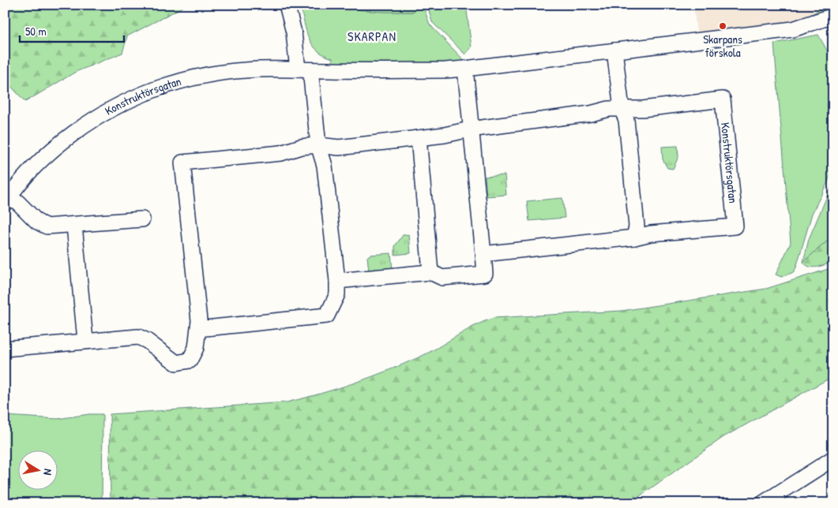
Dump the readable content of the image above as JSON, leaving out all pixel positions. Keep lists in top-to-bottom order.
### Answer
{
  "streets": {
    "street": ["Konstruktörsgatan"]
  },
  "districts": ["SKARPAN"],
  "places": ["Skarpans förskola"],
  "scale_bar": "50 m",
  "north": "right"
}
